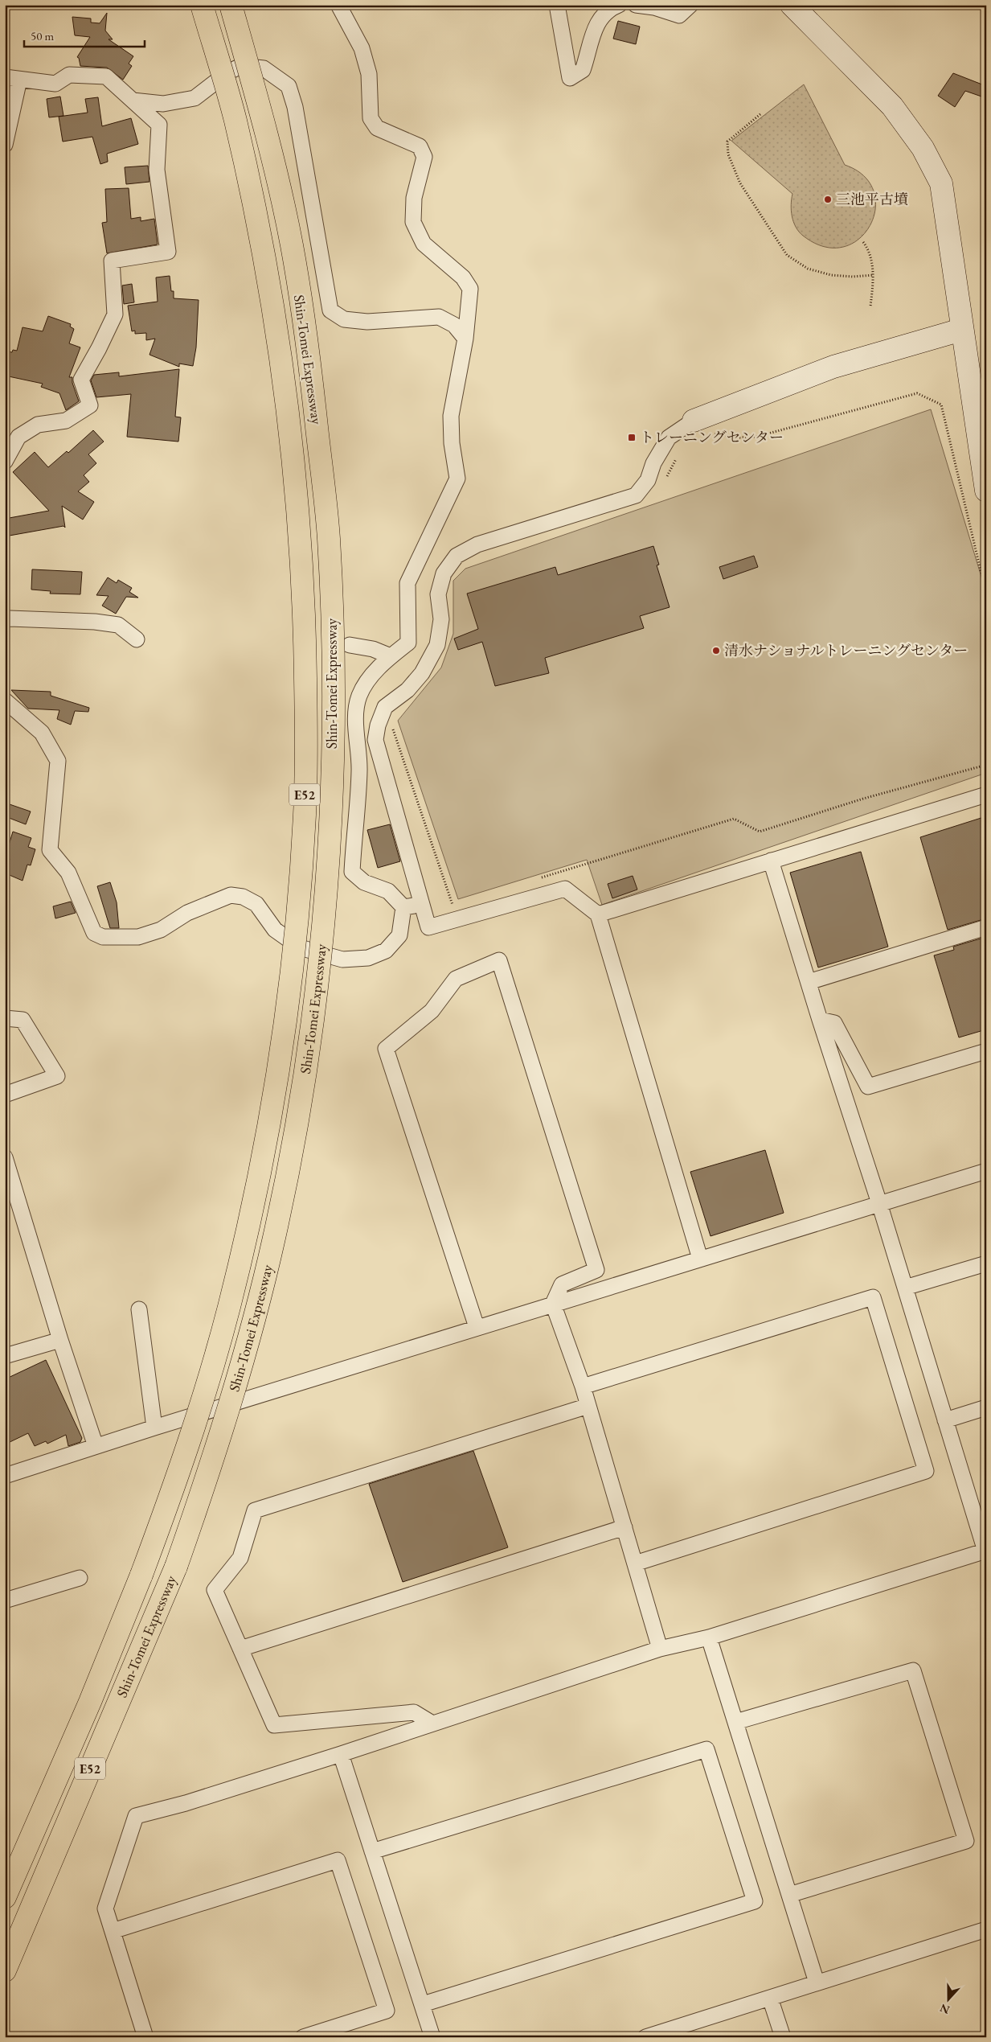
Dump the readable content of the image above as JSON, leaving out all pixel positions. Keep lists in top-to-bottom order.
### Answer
{
  "streets": {
    "highway": ["Shin-Tomei Expressway", "E52"]
  },
  "places": {
    "other": ["三池平古墳", "清水ナショナルトレーニングセンター"],
    "transit": ["トレーニングセンター"]
  },
  "scale_bar": "50 m",
  "north": "bottom"
}
